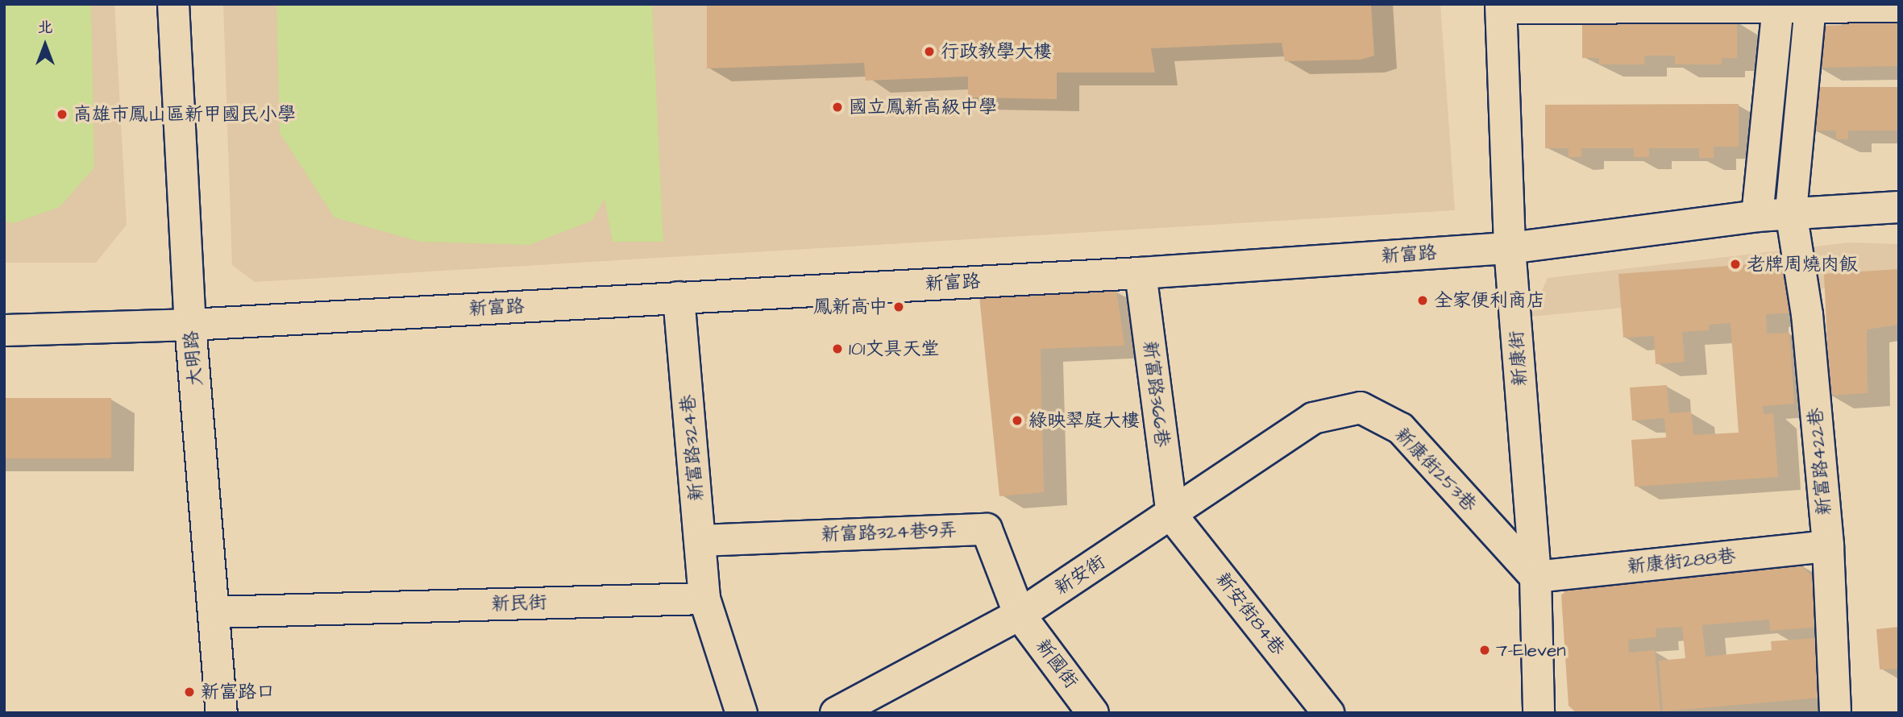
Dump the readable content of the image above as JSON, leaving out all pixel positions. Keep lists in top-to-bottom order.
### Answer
{
  "streets": {
    "street": [
      "新富路",
      "大明路",
      "新康街",
      "新富路366巷",
      "新富路324巷",
      "新富路422巷",
      "新康街253巷",
      "新富路324巷9弄",
      "新康街288巷",
      "新安街",
      "新民街",
      "新安街84巷",
      "新國街"
    ]
  },
  "crossings": [
    ["新富路", "大明路"],
    ["新富路", "新康街"],
    ["新富路", "新富路366巷"],
    ["新富路", "新富路324巷"],
    ["新富路", "新富路422巷"],
    ["大明路", "新民街"],
    ["新康街", "新康街253巷"],
    ["新康街", "新康街288巷"],
    ["新富路366巷", "新安街"],
    ["新富路366巷", "新安街84巷"],
    ["新富路324巷", "新富路324巷9弄"],
    ["新富路324巷", "新民街"],
    ["新富路422巷", "新康街288巷"],
    ["新康街253巷", "新康街288巷"],
    ["新康街253巷", "新安街"],
    ["新富路324巷9弄", "新安街"],
    ["新富路324巷9弄", "新國街"],
    ["新安街", "新安街84巷"],
    ["新安街", "新國街"]
  ],
  "places": [
    "行政教學大樓",
    "國立鳳新高級中學",
    "高雄市鳳山區新甲國民小學",
    "老牌周燒肉飯",
    "全家便利商店",
    "鳳新高中",
    "101文具天堂",
    "綠映翠庭大樓",
    "7-Eleven",
    "新富路口"
  ],
  "north": "top"
}
